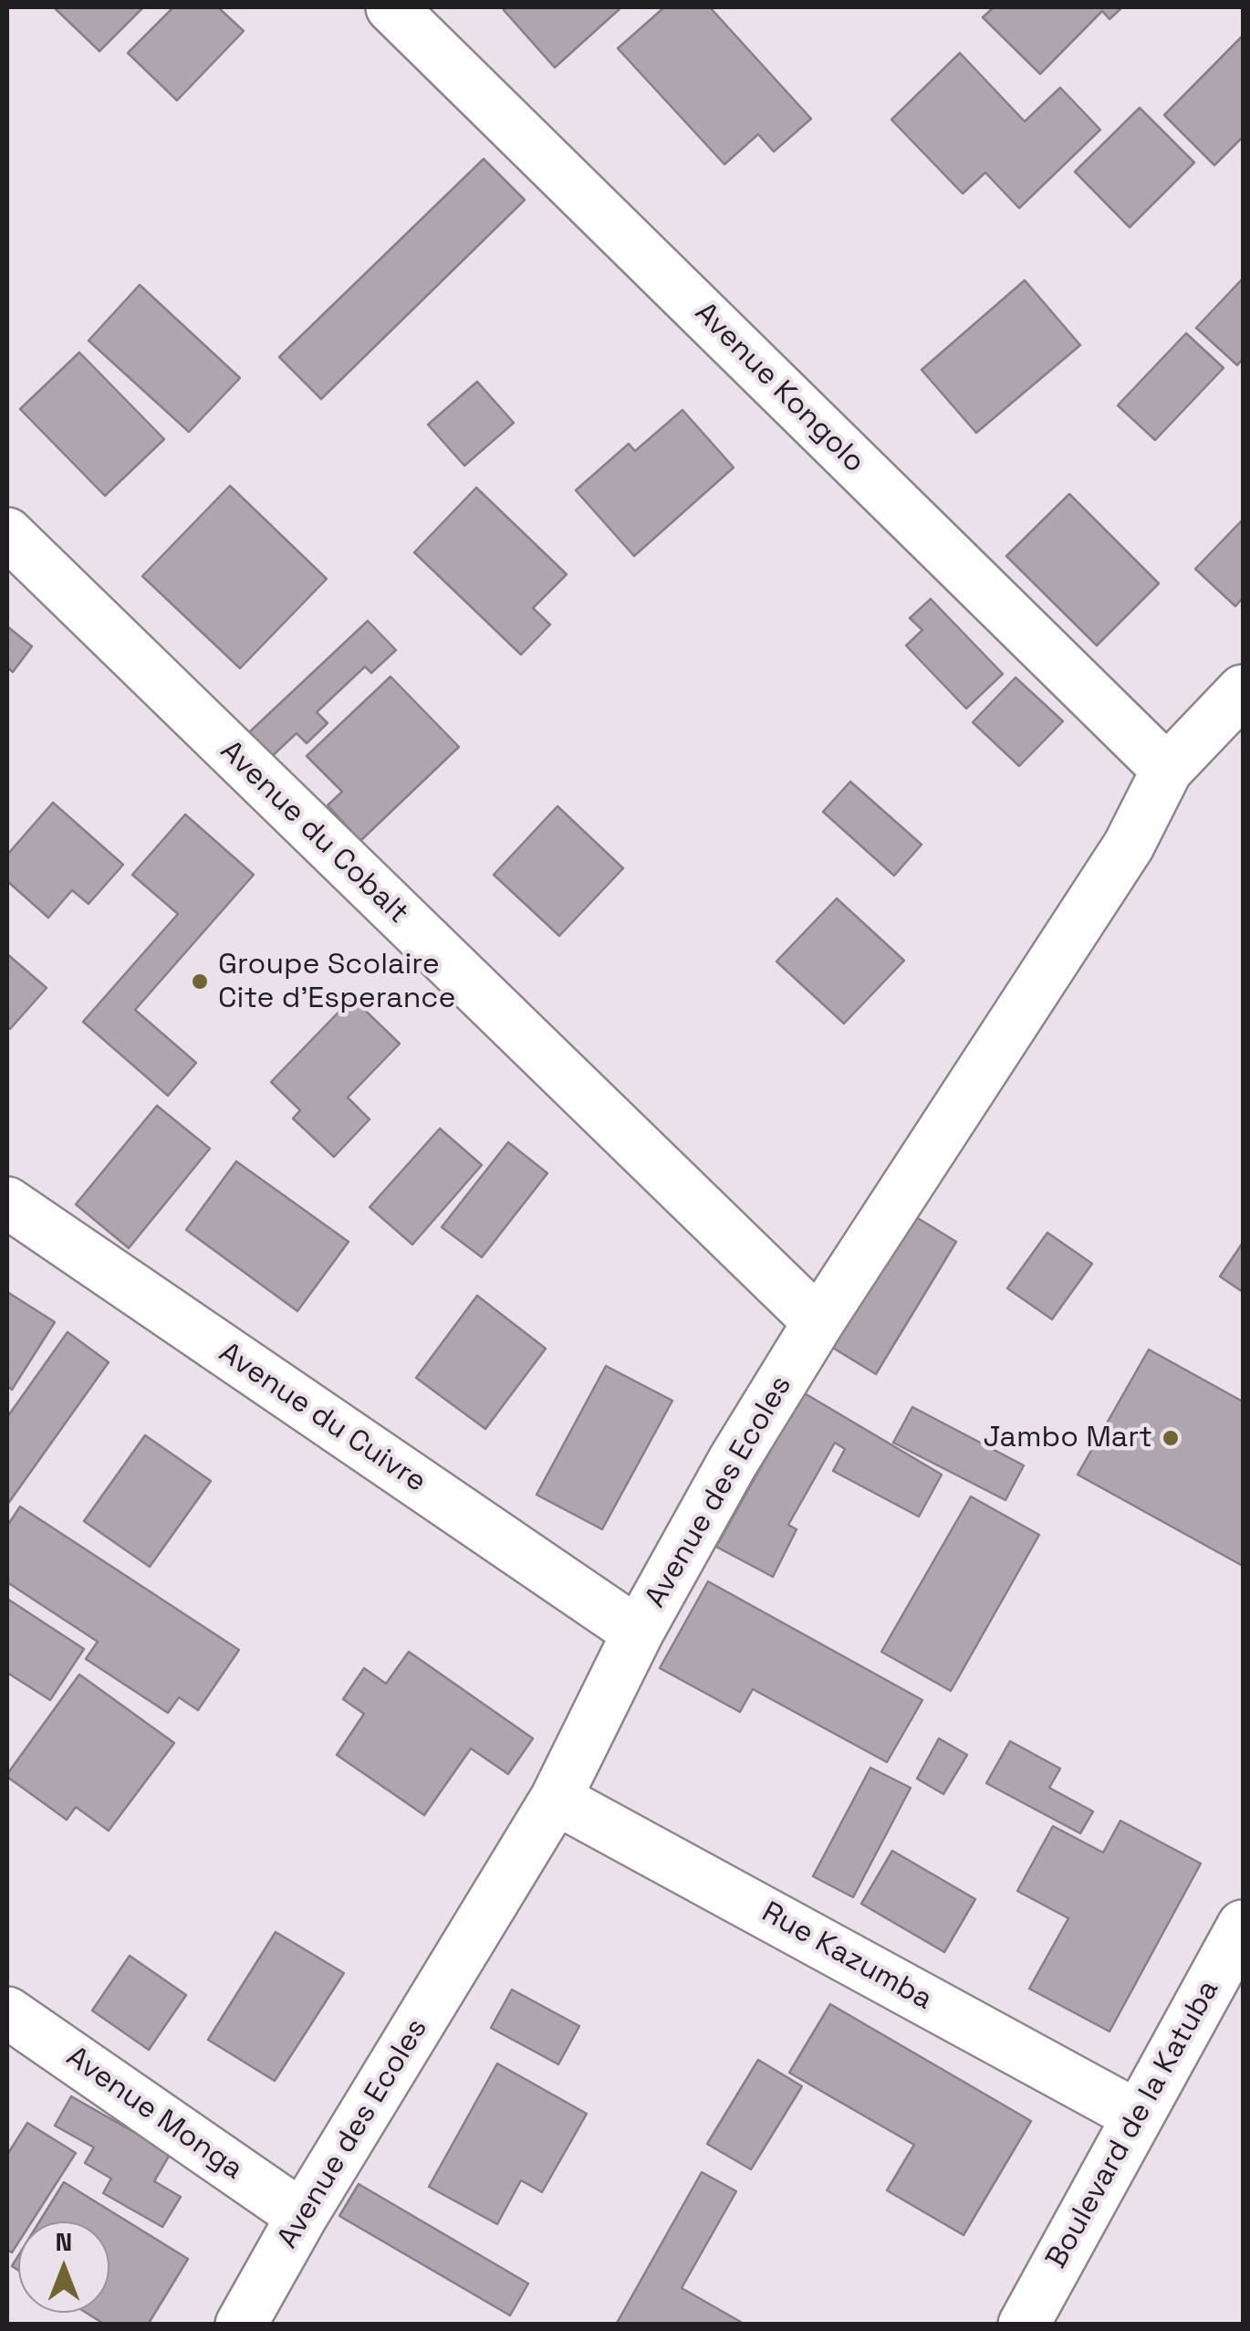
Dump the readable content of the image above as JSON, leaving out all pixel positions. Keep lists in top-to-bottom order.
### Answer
{
  "streets": {
    "street": [
      "Avenue Kongolo",
      "Avenue du Cobalt",
      "Avenue du Cuivre",
      "Avenue des Ecoles",
      "Rue Kazumba",
      "Avenue Monga",
      "Boulevard de la Katuba"
    ]
  },
  "crossings": [
    ["Avenue Kongolo", "Avenue des Ecoles"],
    ["Avenue du Cobalt", "Avenue des Ecoles"],
    ["Avenue du Cuivre", "Avenue des Ecoles"],
    ["Avenue des Ecoles", "Rue Kazumba"],
    ["Avenue des Ecoles", "Avenue Monga"],
    ["Rue Kazumba", "Boulevard de la Katuba"]
  ],
  "places": ["Groupe Scolaire Cite d'Esperance", "Jambo Mart"],
  "north": "top"
}
